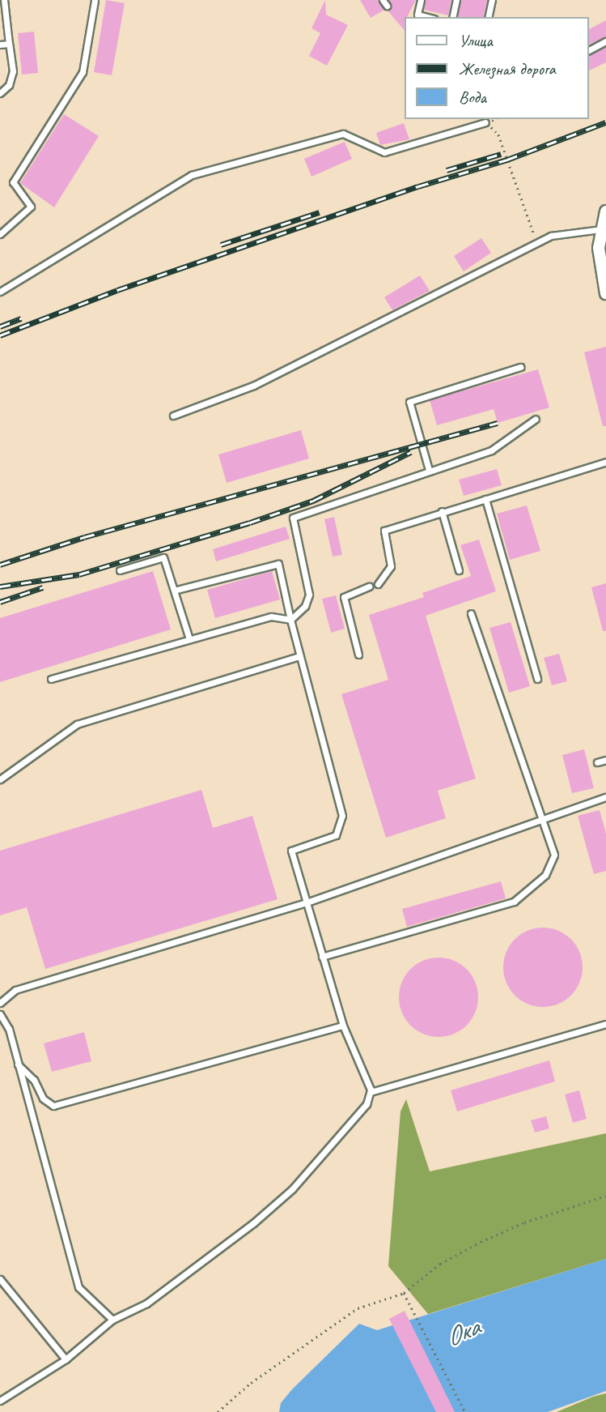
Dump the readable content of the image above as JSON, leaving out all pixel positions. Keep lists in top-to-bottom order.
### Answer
{
  "water": ["Ока"],
  "legend": ["Улица", "Железная дорога", "Вода"]
}
